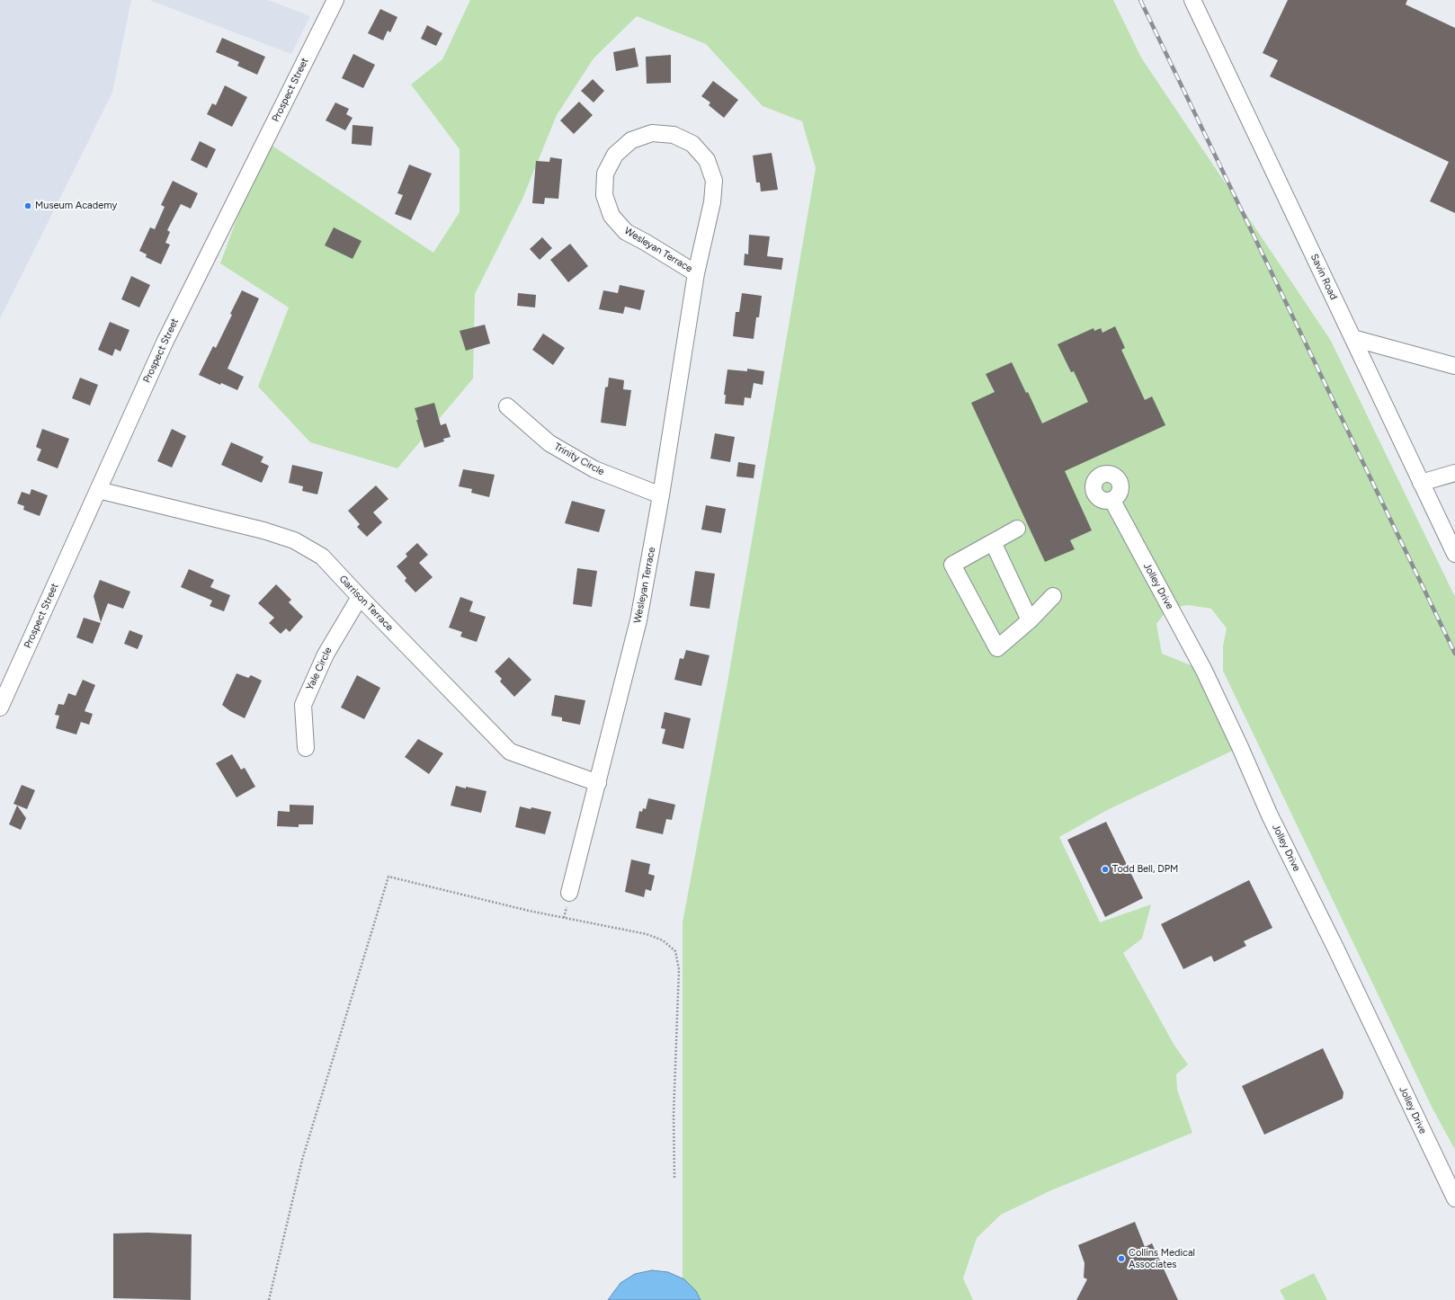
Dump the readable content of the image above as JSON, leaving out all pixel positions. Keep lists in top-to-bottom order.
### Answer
{
  "streets": {
    "street": [
      "Prospect Street",
      "Wesleyan Terrace",
      "Savin Road",
      "Trinity Circle",
      "Jolley Drive",
      "Garrison Terrace",
      "Yale Circle"
    ]
  },
  "crossings": [
    ["Prospect Street", "Garrison Terrace"],
    ["Wesleyan Terrace", "Trinity Circle"],
    ["Wesleyan Terrace", "Garrison Terrace"],
    ["Garrison Terrace", "Yale Circle"]
  ],
  "places": ["Museum Academy", "Todd Bell, DPM", "Collins Medical Associates"]
}
